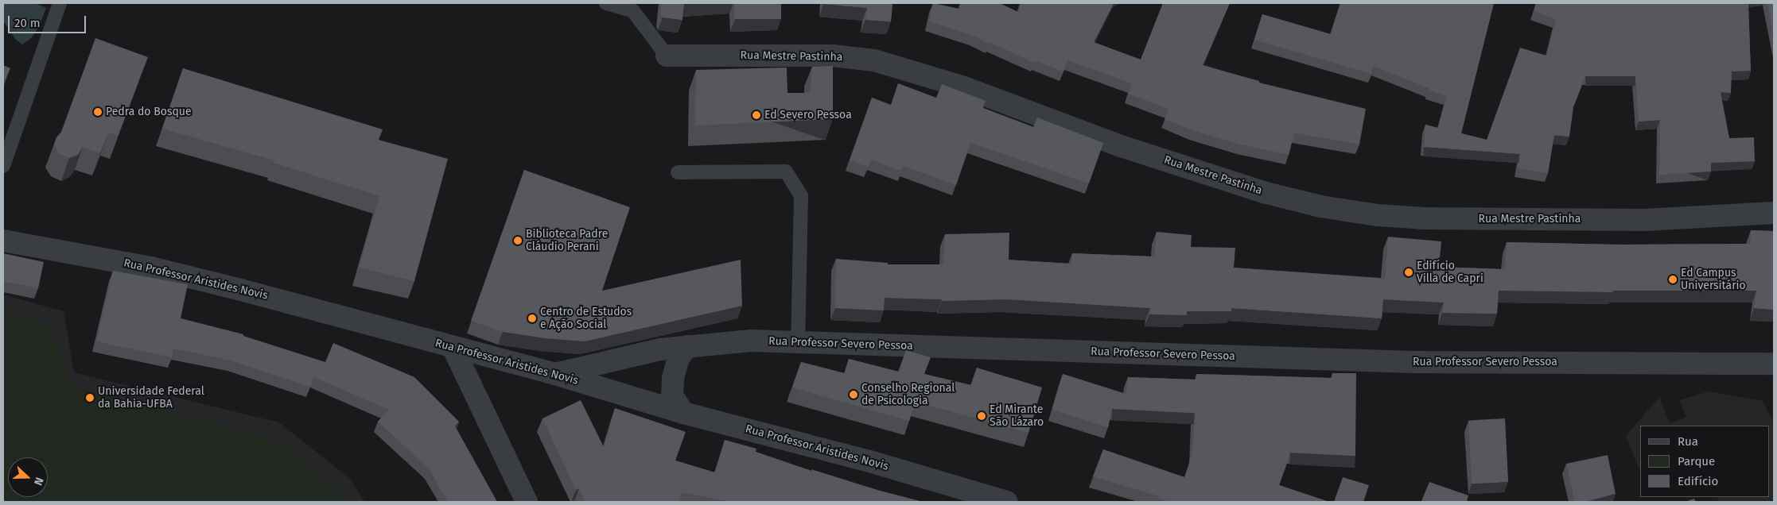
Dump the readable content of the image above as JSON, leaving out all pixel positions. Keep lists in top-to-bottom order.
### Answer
{
  "streets": {
    "street": ["Rua Mestre Pastinha", "Rua Professor Aristides Novis", "Rua Professor Severo Pessoa"]
  },
  "crossings": [
    ["Rua Professor Aristides Novis", "Rua Professor Severo Pessoa"]
  ],
  "places": [
    "Pedra do Bosque",
    "Ed Severo Pessoa",
    "Biblioteca Padre Cláudio Perani",
    "Edifício Villa de Capri",
    "Ed Campus Universitário",
    "Centro de Estudos e Ação Social",
    "Conselho Regional de Psicologia",
    "Universidade Federal da Bahia-UFBA",
    "Ed Mirante São Lázaro"
  ],
  "legend": ["Rua", "Parque", "Edifício"],
  "scale_bar": "20 m",
  "north": "right"
}
